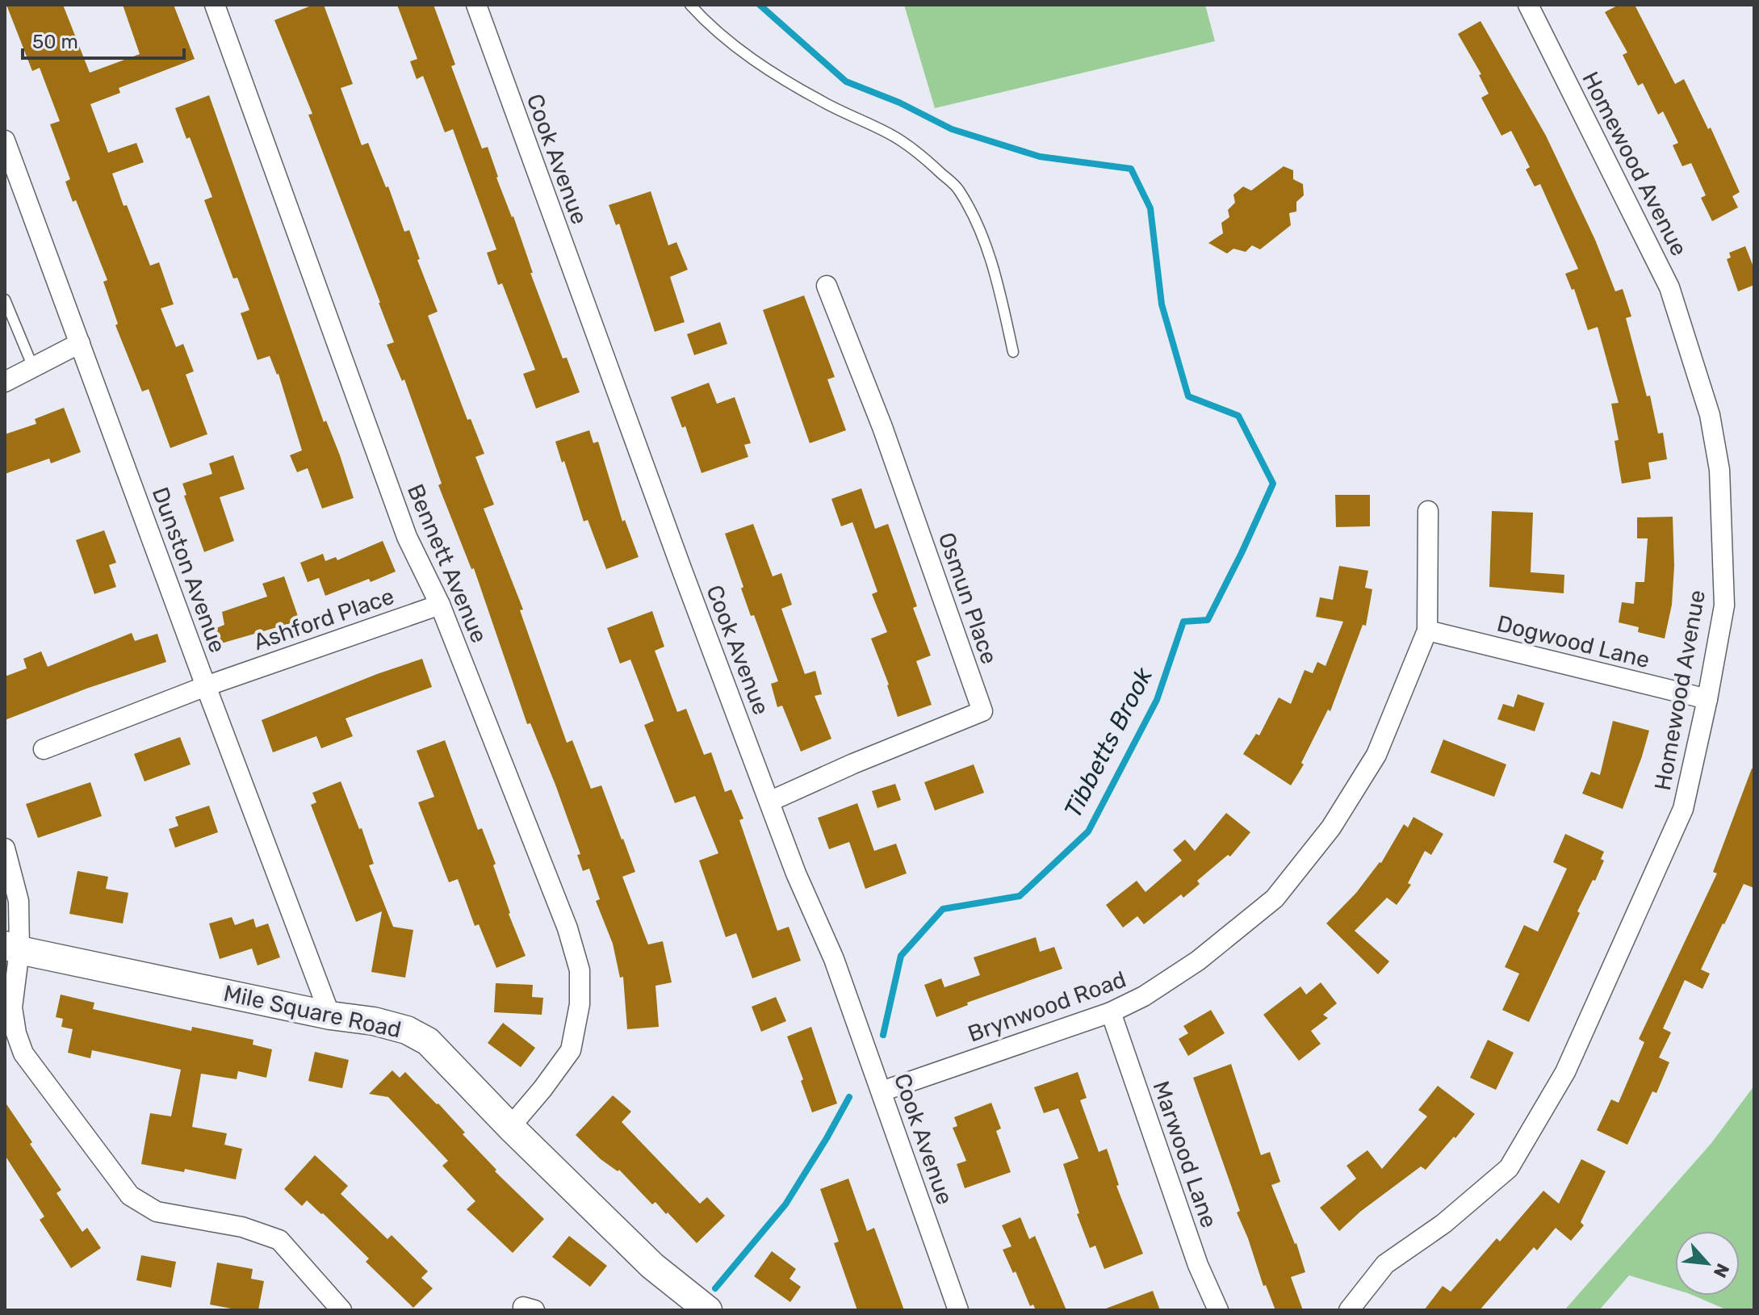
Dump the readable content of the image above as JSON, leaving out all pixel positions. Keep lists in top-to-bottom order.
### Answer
{
  "streets": {
    "street": [
      "Cook Avenue",
      "Homewood Avenue",
      "Bennett Avenue",
      "Dunston Avenue",
      "Osmun Place",
      "Ashford Place",
      "Dogwood Lane",
      "Brynwood Road",
      "Mile Square Road",
      "Marwood Lane"
    ]
  },
  "crossings": [
    ["Cook Avenue", "Osmun Place"],
    ["Cook Avenue", "Brynwood Road"],
    ["Homewood Avenue", "Dogwood Lane"],
    ["Bennett Avenue", "Ashford Place"],
    ["Bennett Avenue", "Mile Square Road"],
    ["Dunston Avenue", "Ashford Place"],
    ["Dunston Avenue", "Mile Square Road"],
    ["Dogwood Lane", "Brynwood Road"],
    ["Brynwood Road", "Marwood Lane"]
  ],
  "water": ["Tibbetts Brook"],
  "scale_bar": "50 m",
  "north": "bottom right"
}
